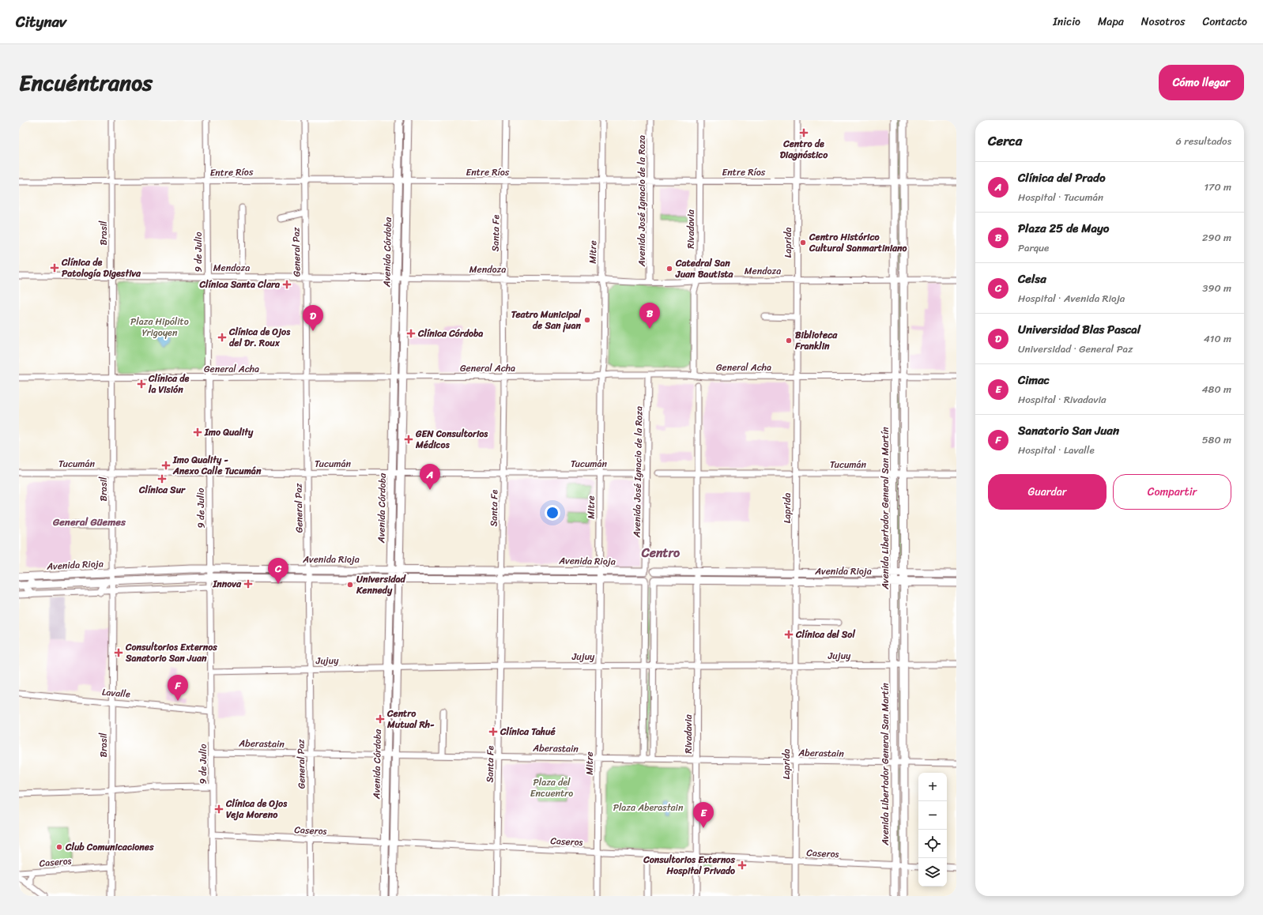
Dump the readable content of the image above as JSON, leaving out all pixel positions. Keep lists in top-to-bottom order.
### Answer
{
  "streets": {
    "main road": ["Avenida Córdoba", "Avenida Libertador General San Martín", "Avenida Rioja"],
    "street": [
      "Entre Ríos",
      "Avenida José Ignacio de la Roza",
      "Rivadavia",
      "Brasil",
      "Santa Fe",
      "Laprida",
      "9 de Julio",
      "General Paz",
      "Mitre",
      "Mendoza",
      "General Acha",
      "Tucumán",
      "Jujuy",
      "Lavalle",
      "Aberastain",
      "Caseros"
    ]
  },
  "crossings": [
    ["Entre Ríos", "Avenida José Ignacio de la Roza"],
    ["Entre Ríos", "Rivadavia"],
    ["Entre Ríos", "Brasil"],
    ["Entre Ríos", "Santa Fe"],
    ["Entre Ríos", "Laprida"],
    ["Entre Ríos", "9 de Julio"],
    ["Entre Ríos", "General Paz"],
    ["Entre Ríos", "Avenida Córdoba"],
    ["Entre Ríos", "Mitre"],
    ["Entre Ríos", "Avenida Libertador General San Martín"],
    ["Avenida José Ignacio de la Roza", "Mendoza"],
    ["Avenida José Ignacio de la Roza", "General Acha"],
    ["Avenida José Ignacio de la Roza", "Tucumán"],
    ["Avenida José Ignacio de la Roza", "Avenida Rioja"],
    ["Rivadavia", "Mendoza"],
    ["Rivadavia", "General Acha"],
    ["Rivadavia", "Tucumán"],
    ["Rivadavia", "Avenida Rioja"],
    ["Rivadavia", "Jujuy"],
    ["Rivadavia", "Aberastain"],
    ["Rivadavia", "Caseros"],
    ["Brasil", "Mendoza"],
    ["Brasil", "General Acha"],
    ["Brasil", "Tucumán"],
    ["Brasil", "Avenida Rioja"],
    ["Brasil", "Lavalle"],
    ["Brasil", "Caseros"],
    ["Santa Fe", "Mendoza"],
    ["Santa Fe", "General Acha"],
    ["Santa Fe", "Tucumán"],
    ["Santa Fe", "Avenida Rioja"],
    ["Santa Fe", "Jujuy"],
    ["Santa Fe", "Aberastain"],
    ["Santa Fe", "Caseros"],
    ["Laprida", "Mendoza"],
    ["Laprida", "General Acha"],
    ["Laprida", "Tucumán"],
    ["Laprida", "Avenida Rioja"],
    ["Laprida", "Jujuy"],
    ["Laprida", "Aberastain"],
    ["Laprida", "Caseros"],
    ["9 de Julio", "Mendoza"],
    ["9 de Julio", "General Acha"],
    ["9 de Julio", "Tucumán"],
    ["9 de Julio", "Avenida Rioja"],
    ["9 de Julio", "Jujuy"],
    ["9 de Julio", "Lavalle"],
    ["9 de Julio", "Aberastain"],
    ["9 de Julio", "Caseros"],
    ["General Paz", "Mendoza"],
    ["General Paz", "General Acha"],
    ["General Paz", "Tucumán"],
    ["General Paz", "Avenida Rioja"],
    ["General Paz", "Jujuy"],
    ["General Paz", "Aberastain"],
    ["General Paz", "Caseros"],
    ["Avenida Córdoba", "Mendoza"],
    ["Avenida Córdoba", "General Acha"],
    ["Avenida Córdoba", "Tucumán"],
    ["Avenida Córdoba", "Avenida Rioja"],
    ["Avenida Córdoba", "Jujuy"],
    ["Avenida Córdoba", "Aberastain"],
    ["Avenida Córdoba", "Caseros"],
    ["Mitre", "Mendoza"],
    ["Mitre", "General Acha"],
    ["Mitre", "Tucumán"],
    ["Mitre", "Avenida Rioja"],
    ["Mitre", "Jujuy"],
    ["Mitre", "Aberastain"],
    ["Mitre", "Caseros"],
    ["Mendoza", "Avenida Libertador General San Martín"],
    ["General Acha", "Avenida Libertador General San Martín"],
    ["Tucumán", "Avenida Libertador General San Martín"],
    ["Avenida Libertador General San Martín", "Avenida Rioja"],
    ["Avenida Libertador General San Martín", "Jujuy"],
    ["Avenida Libertador General San Martín", "Aberastain"],
    ["Avenida Libertador General San Martín", "Caseros"]
  ],
  "districts": ["General Güemes", "Centro"],
  "parks": ["Plaza Hipólito Yrigoyen", "Plaza del Encuentro", "Plaza Aberastain"],
  "places": {
    "health": [
      "Centro de Diagnóstico",
      "Clínica de Patología Digestiva",
      "Clínica Santa Clara",
      "Clínica Córdoba",
      "Clínica de Ojos del Dr. Roux",
      "Clínica de la Visión",
      "Imo Quality",
      "GEN Consultorios Médicos",
      "Imo Quality - Anexo Calle Tucumán",
      "Clínica Sur",
      "Innova",
      "Clínica del Sol",
      "Consultorios Externos Sanatorio San Juan",
      "Centro Mutual Rh-",
      "Clínica Tahué",
      "Clínica de Ojos Veja Moreno",
      "Consultorios Externos Hospital Privado"
    ],
    "other": [
      "Centro Histórico Cultural Sanmartiniano",
      "Catedral San Juan Bautista",
      "Teatro Municipal de San juan",
      "Biblioteca Franklin",
      "Universidad Kennedy",
      "Club Comunicaciones"
    ]
  },
  "page": {
    "header": "Citynav",
    "nav": [
      "Inicio",
      "Mapa",
      "Nosotros",
      "Contacto"
    ],
    "title": "Encuéntranos",
    "buttons": [
      "Cómo llegar",
      ["Guardar", "Compartir"]
    ],
    "heading": ["Cerca", "6 resultados"],
    "list": [
      {
        "mark": "A",
        "name": "Clínica del Prado",
        "note": "Hospital · Tucumán",
        "value": "170 m"
      },
      {
        "mark": "B",
        "name": "Plaza 25 de Mayo",
        "note": "Parque",
        "value": "290 m"
      },
      {
        "mark": "C",
        "name": "Celsa",
        "note": "Hospital · Avenida Rioja",
        "value": "390 m"
      },
      {
        "mark": "D",
        "name": "Universidad Blas Pascal",
        "note": "Universidad · General Paz",
        "value": "410 m"
      },
      {
        "mark": "E",
        "name": "Cimac",
        "note": "Hospital · Rivadavia",
        "value": "480 m"
      },
      {
        "mark": "F",
        "name": "Sanatorio San Juan",
        "note": "Hospital · Lavalle",
        "value": "580 m"
      }
    ],
    "pins": [
      "B",
      "D",
      "A",
      "C",
      "F",
      "E"
    ],
    "map_buttons": ["+", "−"]
  }
}
